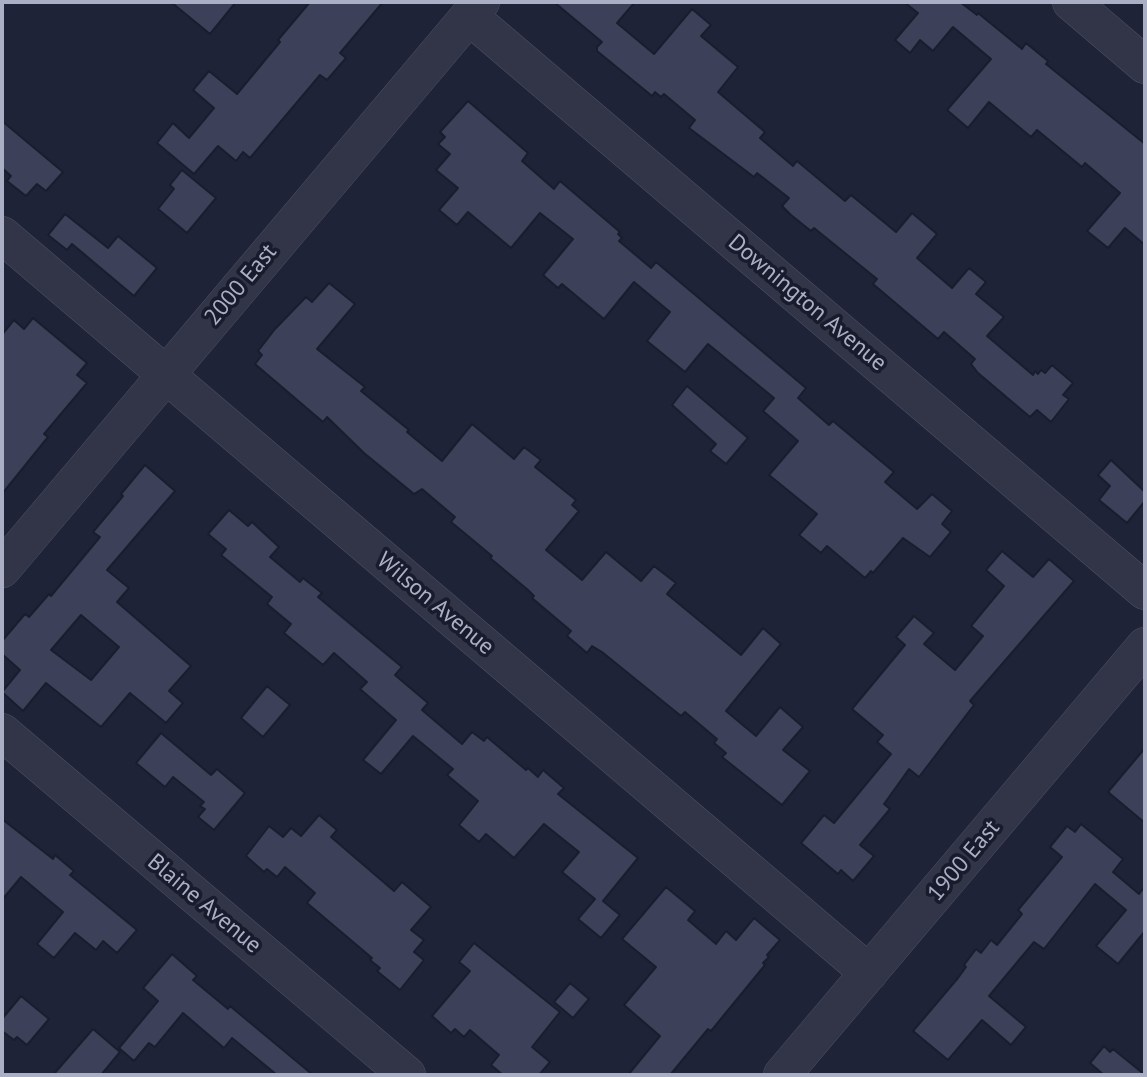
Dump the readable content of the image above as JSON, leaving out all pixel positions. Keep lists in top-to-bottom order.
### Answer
{
  "streets": {
    "street": [
      "2000 East",
      "Downington Avenue",
      "Wilson Avenue",
      "1900 East",
      "Blaine Avenue"
    ]
  },
  "crossings": [
    ["2000 East", "Downington Avenue"],
    ["2000 East", "Wilson Avenue"],
    ["Wilson Avenue", "1900 East"]
  ]
}
